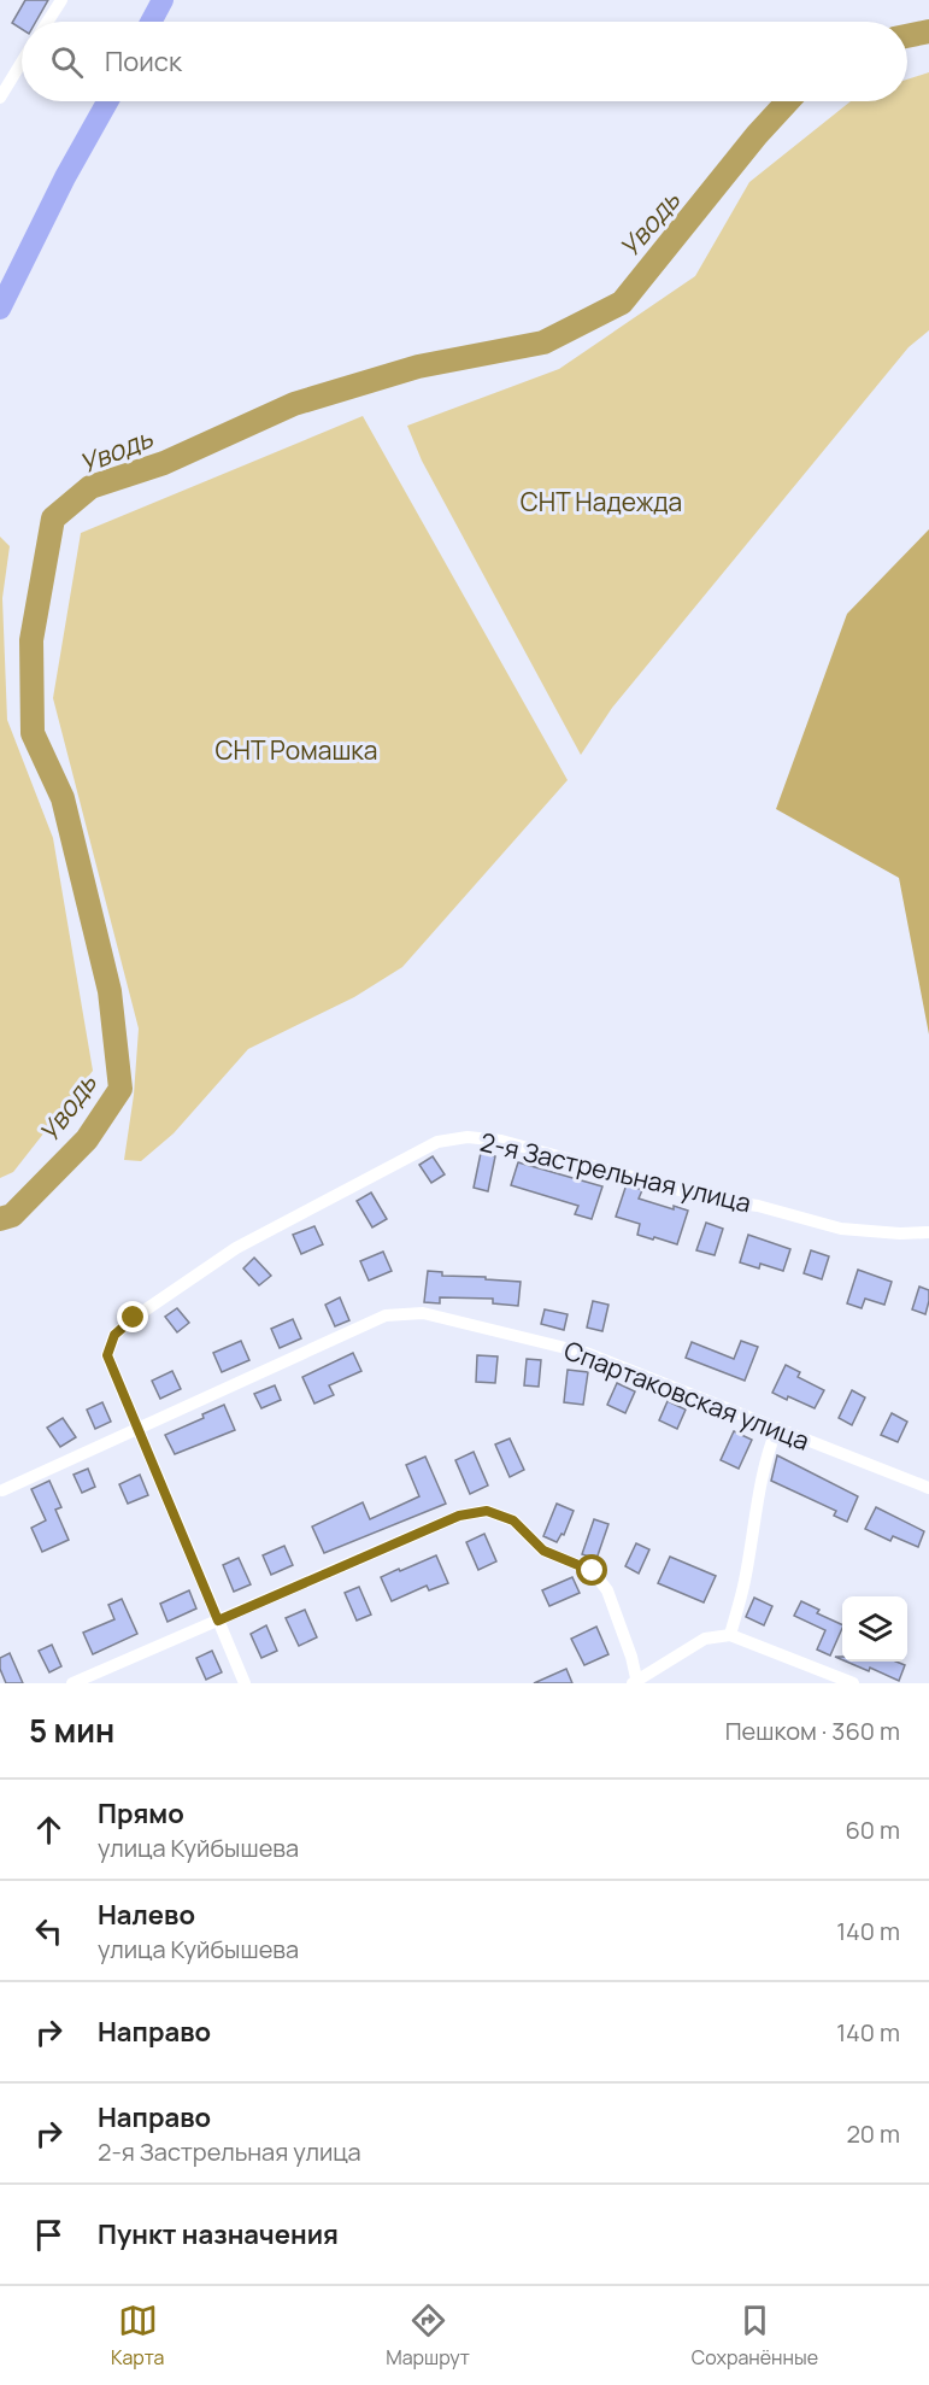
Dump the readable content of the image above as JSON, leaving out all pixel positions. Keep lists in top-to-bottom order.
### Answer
{
  "streets": {
    "street": ["2-я Застрельная улица", "Спартаковская улица"]
  },
  "crossings": [
    ["2-я Застрельная улица", "Спартаковская улица"]
  ],
  "water": ["Уводь"],
  "parks": ["СНТ Надежда", "СНТ Ромашка"],
  "page": {
    "search": "Поиск",
    "heading": ["5 мин", "Пешком · 360 m"],
    "list": [
      ["Прямо", "улица Куйбышева", "60 m"],
      ["Налево", "улица Куйбышева", "140 m"],
      ["Направо", "140 m"],
      ["Направо", "2-я Застрельная улица", "20 m"],
      "Пункт назначения"
    ],
    "nav": ["Карта", "Маршрут", "Сохранённые"]
  }
}
